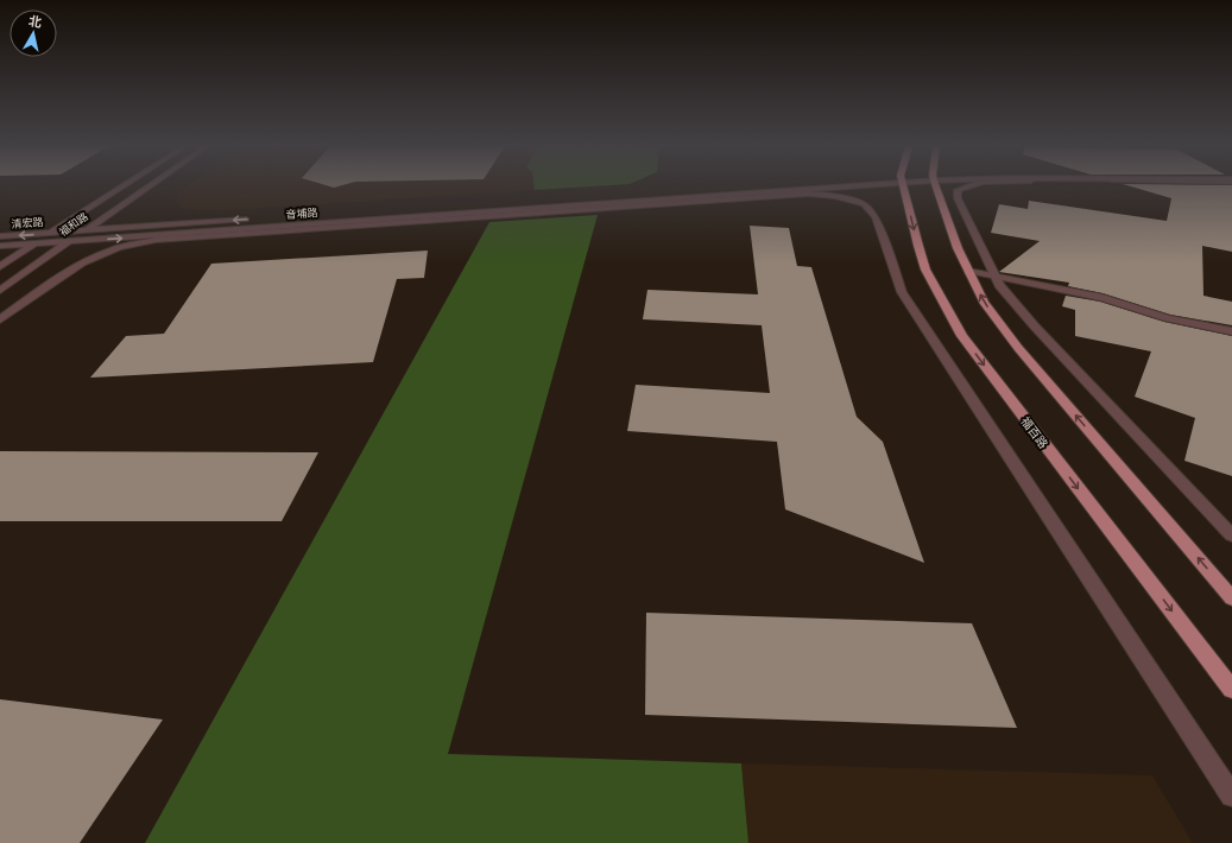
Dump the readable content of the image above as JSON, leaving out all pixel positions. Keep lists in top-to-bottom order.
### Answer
{
  "streets": {
    "main road": ["福百路"],
    "street": ["音埔路", "清宏路", "福和路"]
  },
  "crossings": [
    ["音埔路", "清宏路"],
    ["音埔路", "福和路"],
    ["清宏路", "福和路"]
  ],
  "north": "top"
}
